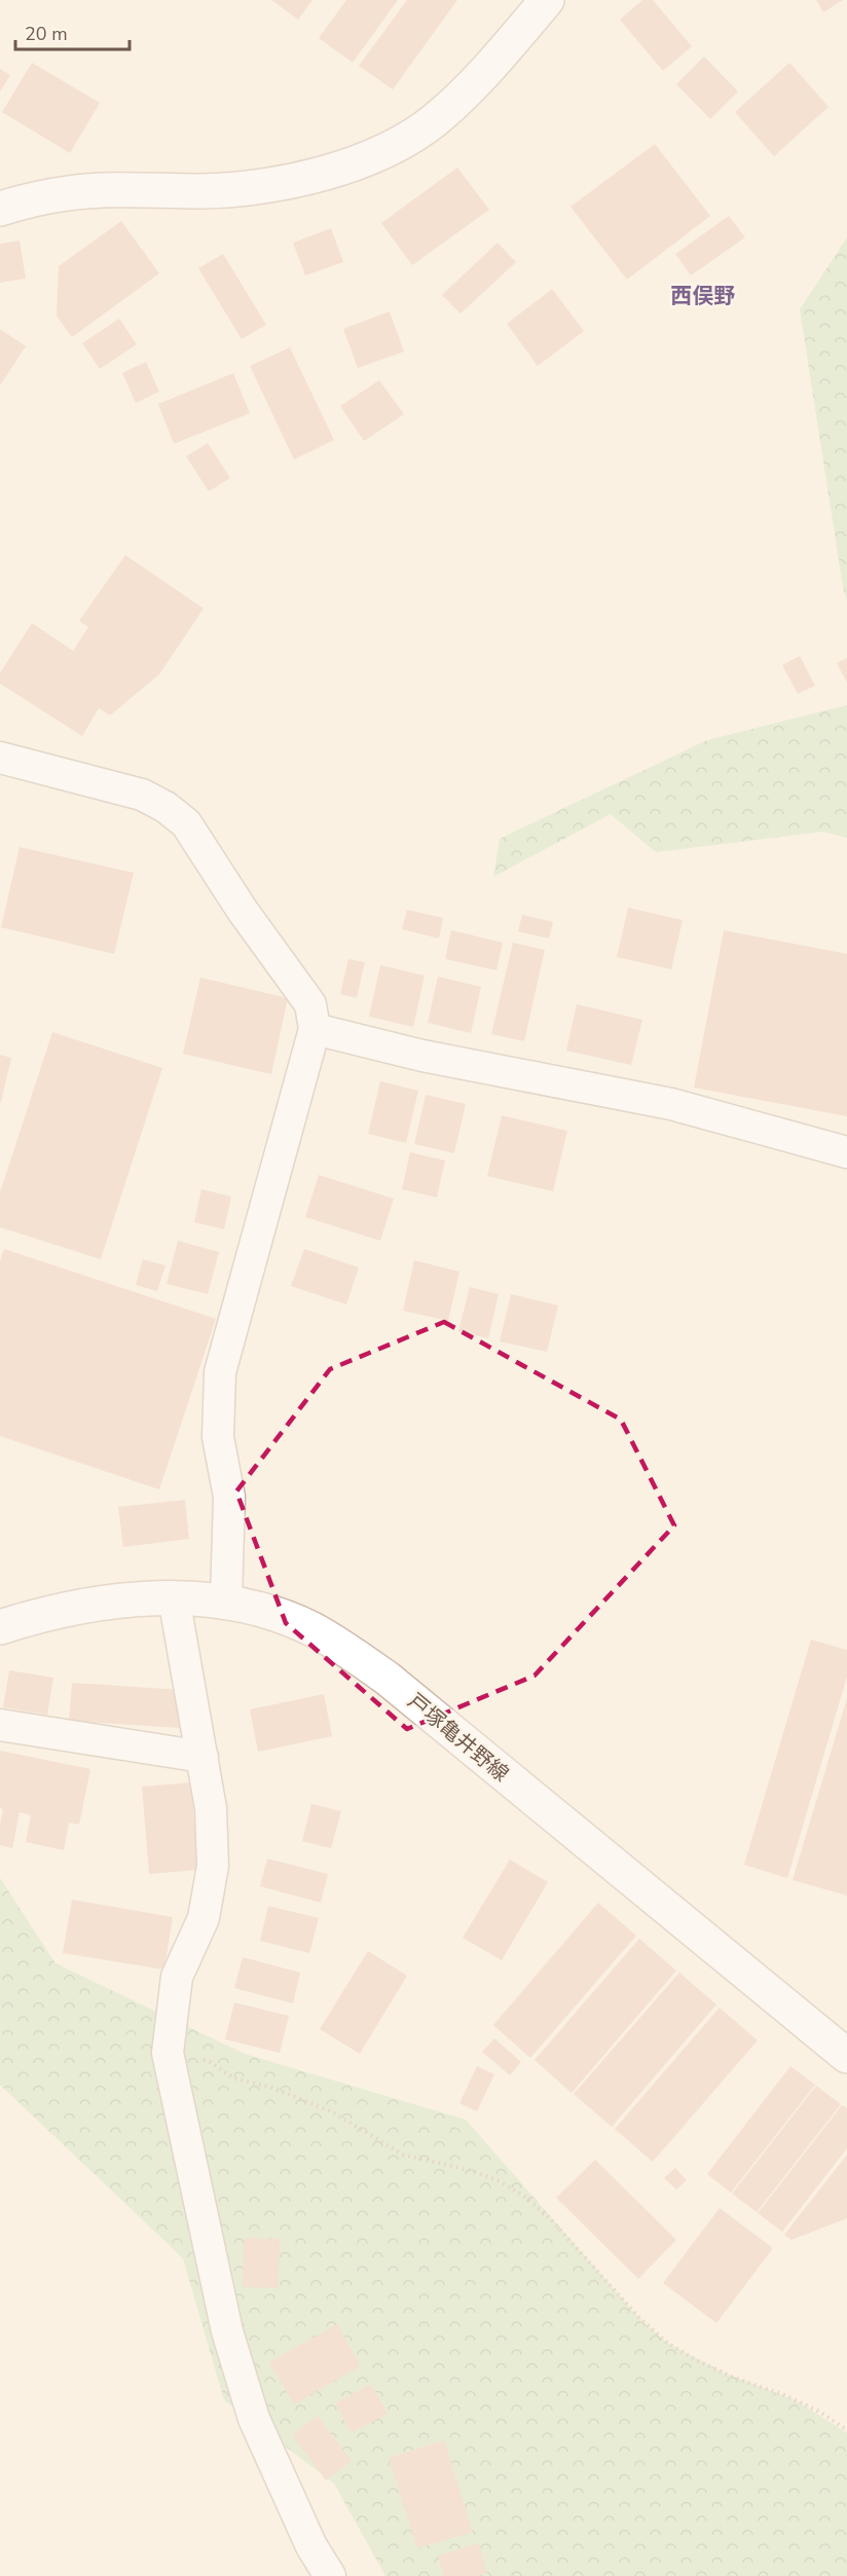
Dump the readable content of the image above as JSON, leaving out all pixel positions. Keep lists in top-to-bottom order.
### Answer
{
  "streets": {
    "main road": ["戸塚亀井野線"]
  },
  "districts": ["西俣野"],
  "scale_bar": "20 m"
}
